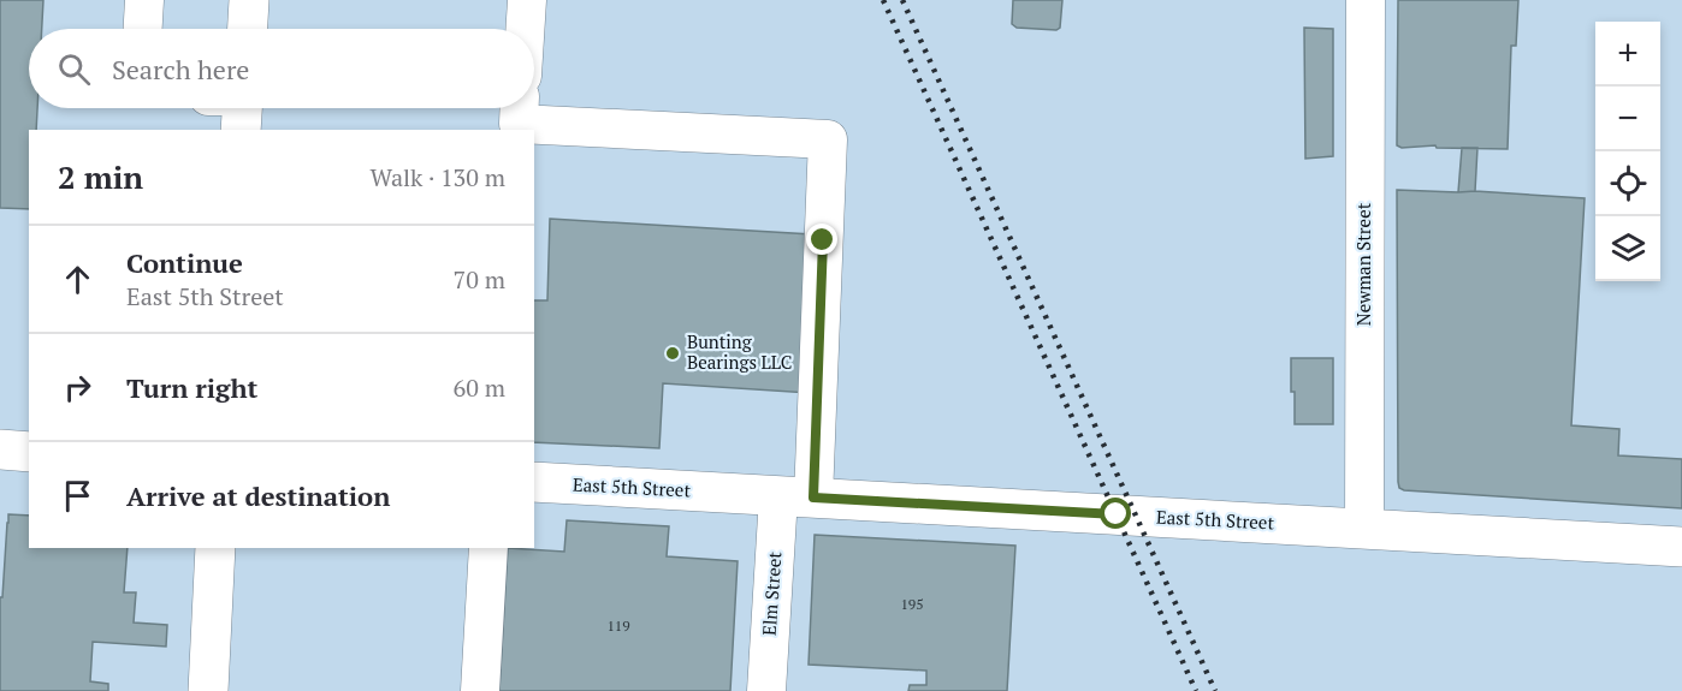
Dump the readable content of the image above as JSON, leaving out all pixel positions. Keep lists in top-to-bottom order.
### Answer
{
  "streets": {
    "main road": ["East 5th Street"],
    "street": ["Newman Street", "Elm Street"]
  },
  "crossings": [
    ["Newman Street", "East 5th Street"],
    ["East 5th Street", "Elm Street"]
  ],
  "places": ["Bunting Bearings LLC"],
  "house_numbers": ["195", "119"],
  "page": {
    "map_buttons": ["+", "−"],
    "search": "Search here",
    "heading": ["2 min", "Walk · 130 m"],
    "list": [
      ["Continue", "East 5th Street", "70 m"],
      ["Turn right", "60 m"],
      "Arrive at destination"
    ]
  }
}
